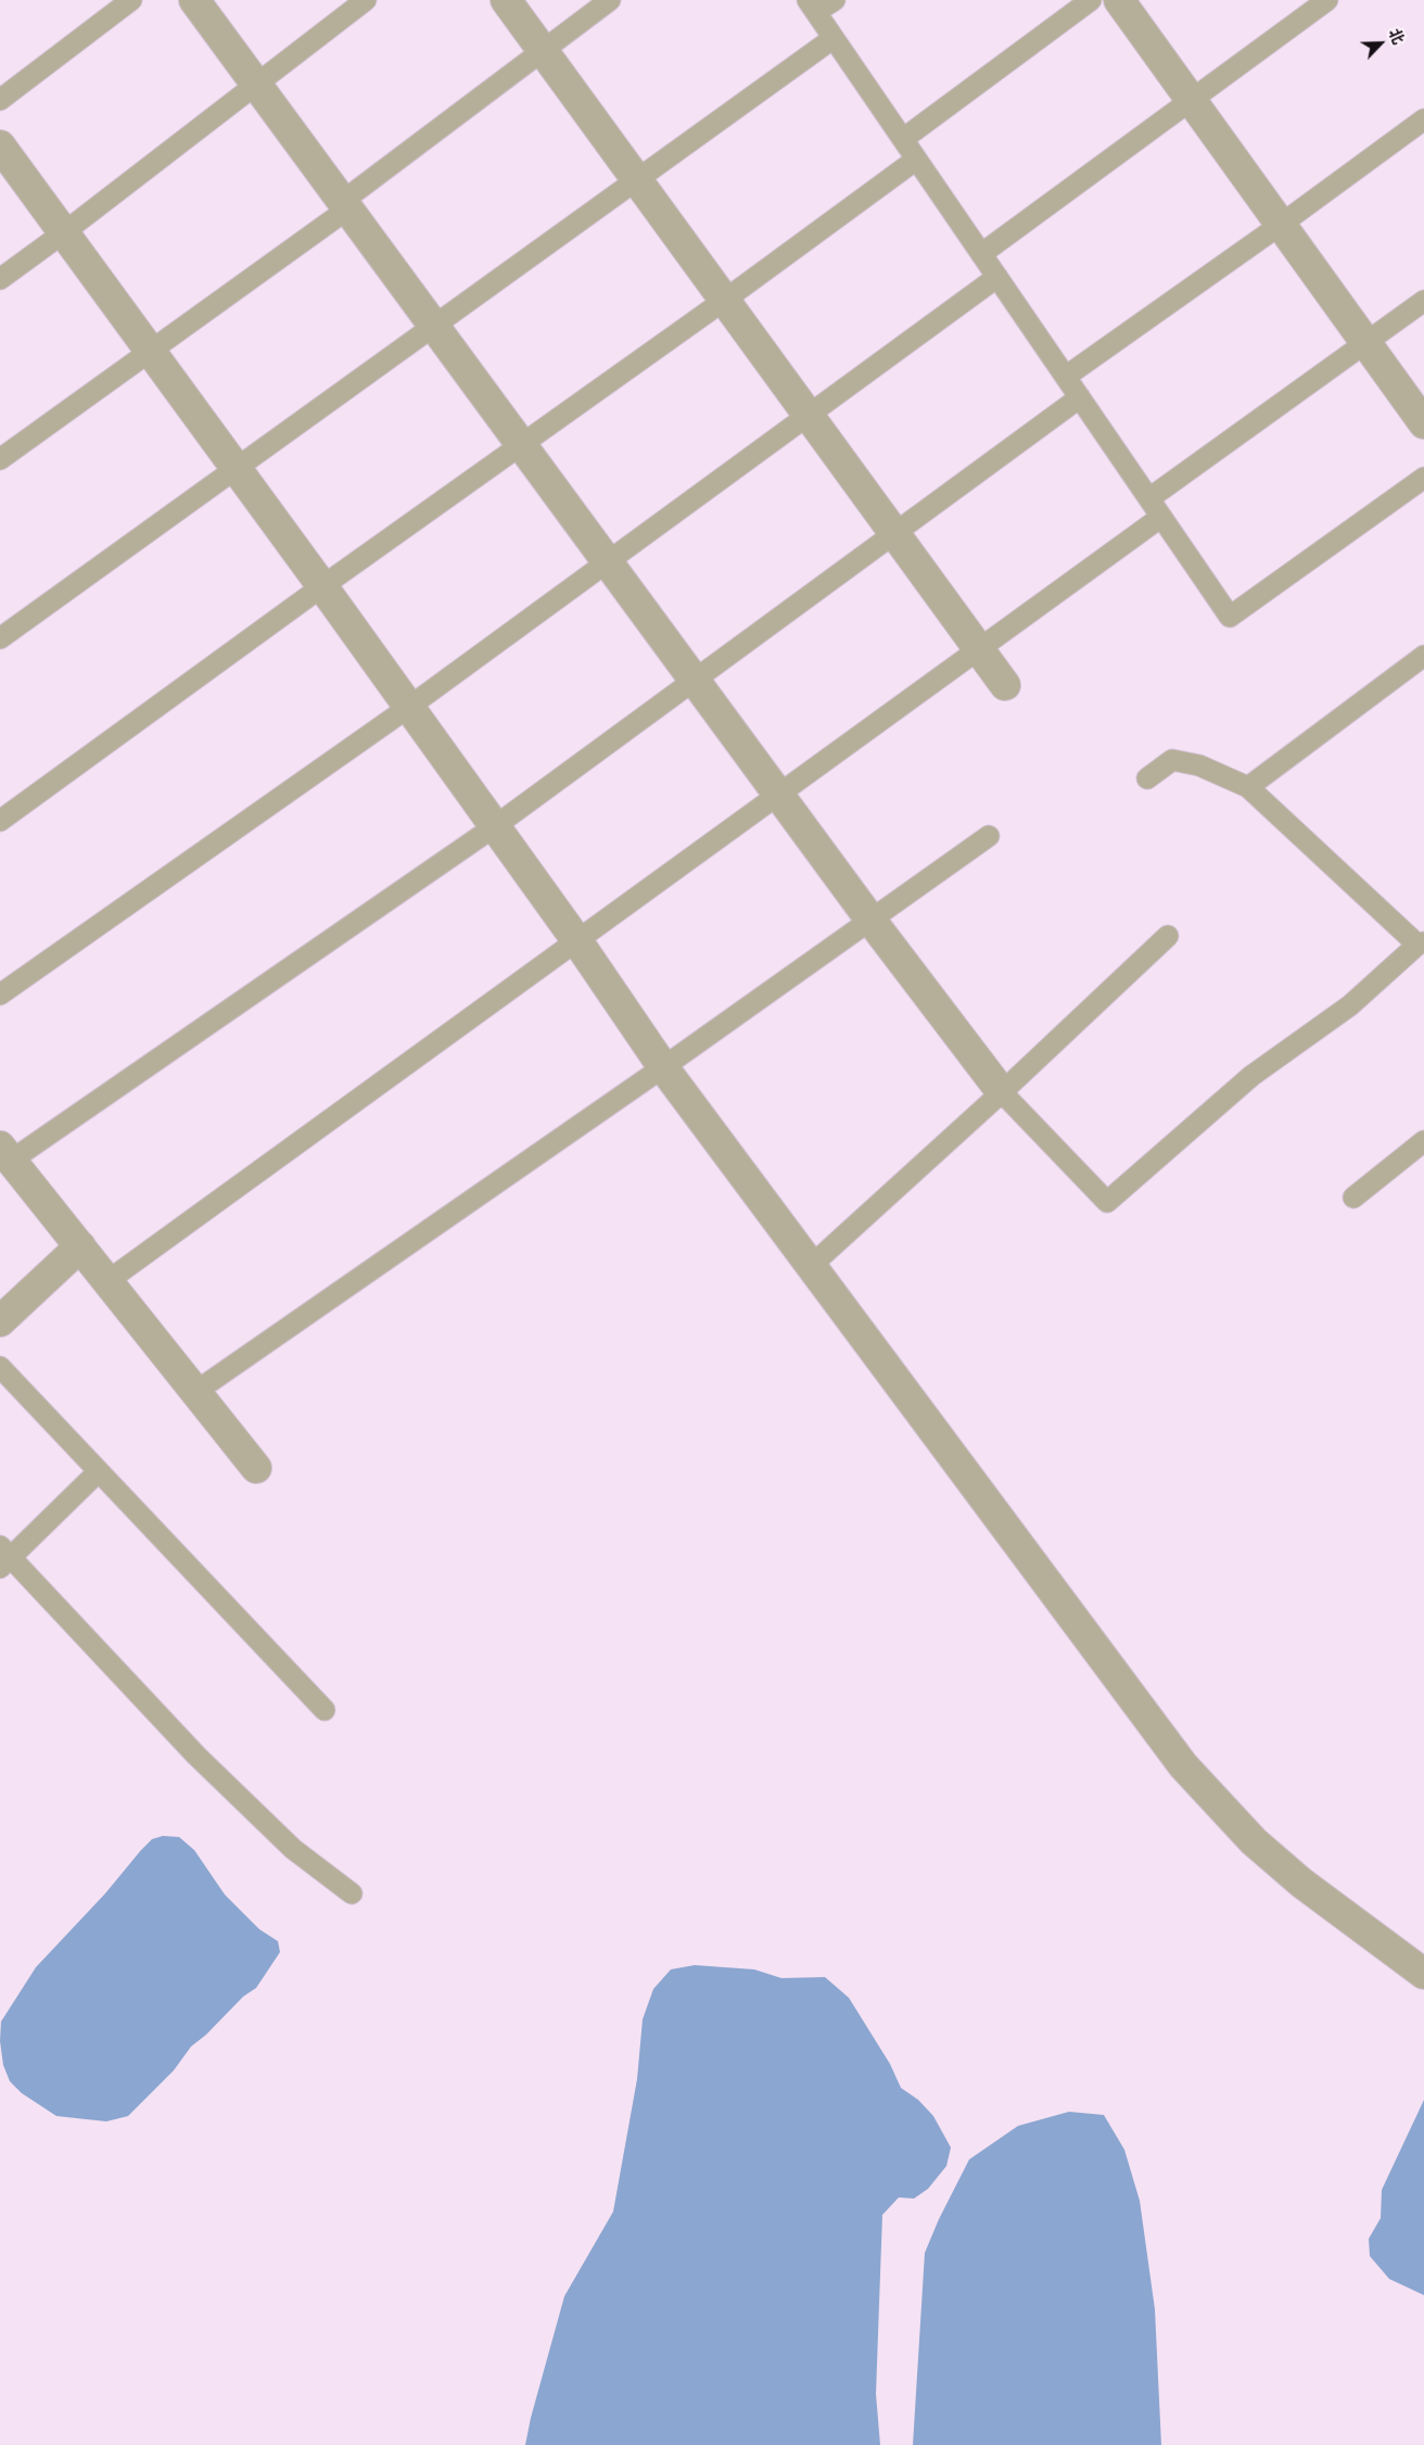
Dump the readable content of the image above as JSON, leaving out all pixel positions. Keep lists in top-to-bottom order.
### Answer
{
  "north": "top right"
}
